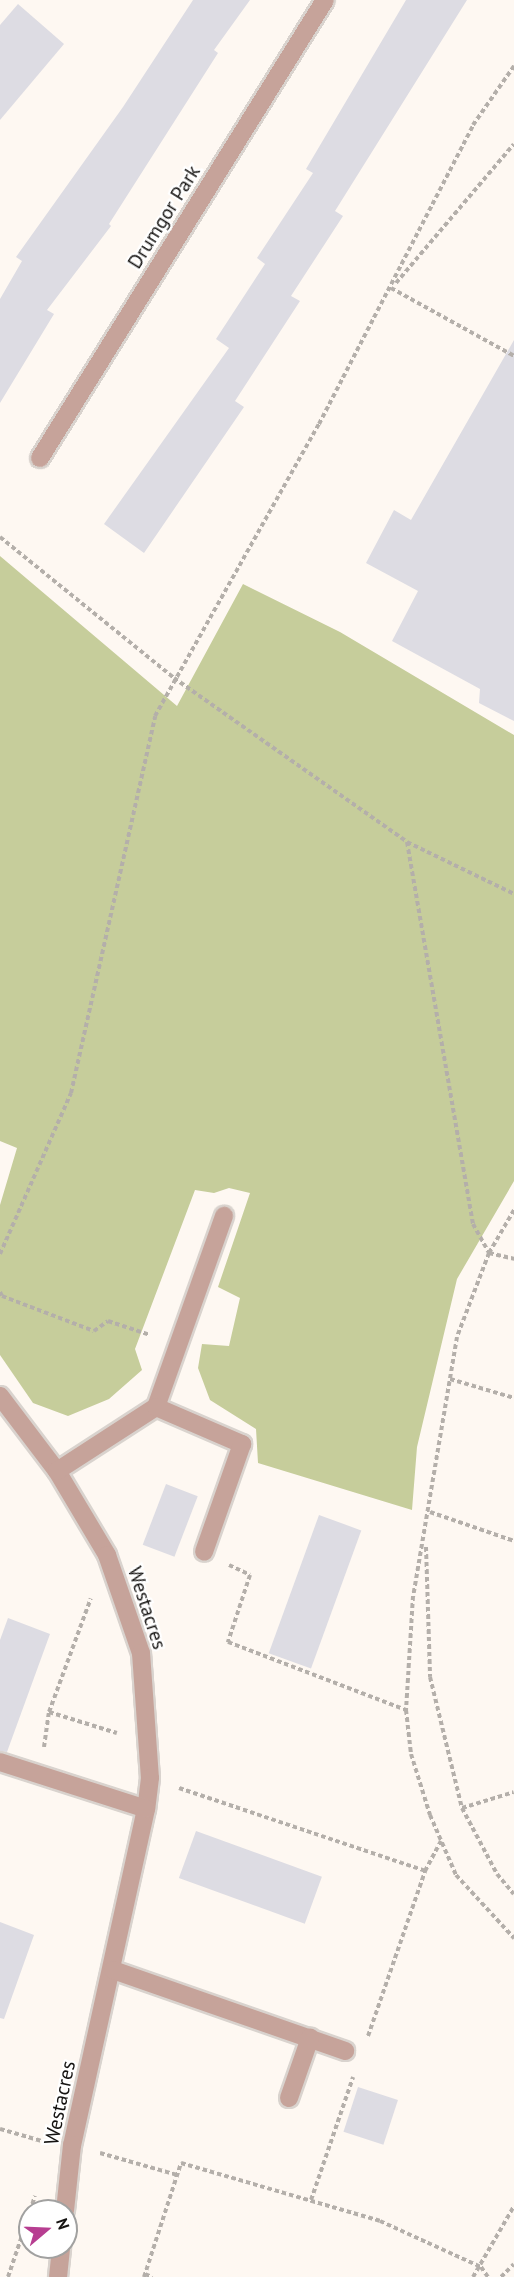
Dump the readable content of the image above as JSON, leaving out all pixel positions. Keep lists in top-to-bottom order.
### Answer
{
  "streets": {
    "street": ["Drumgor Park", "Westacres"]
  },
  "north": "right"
}
